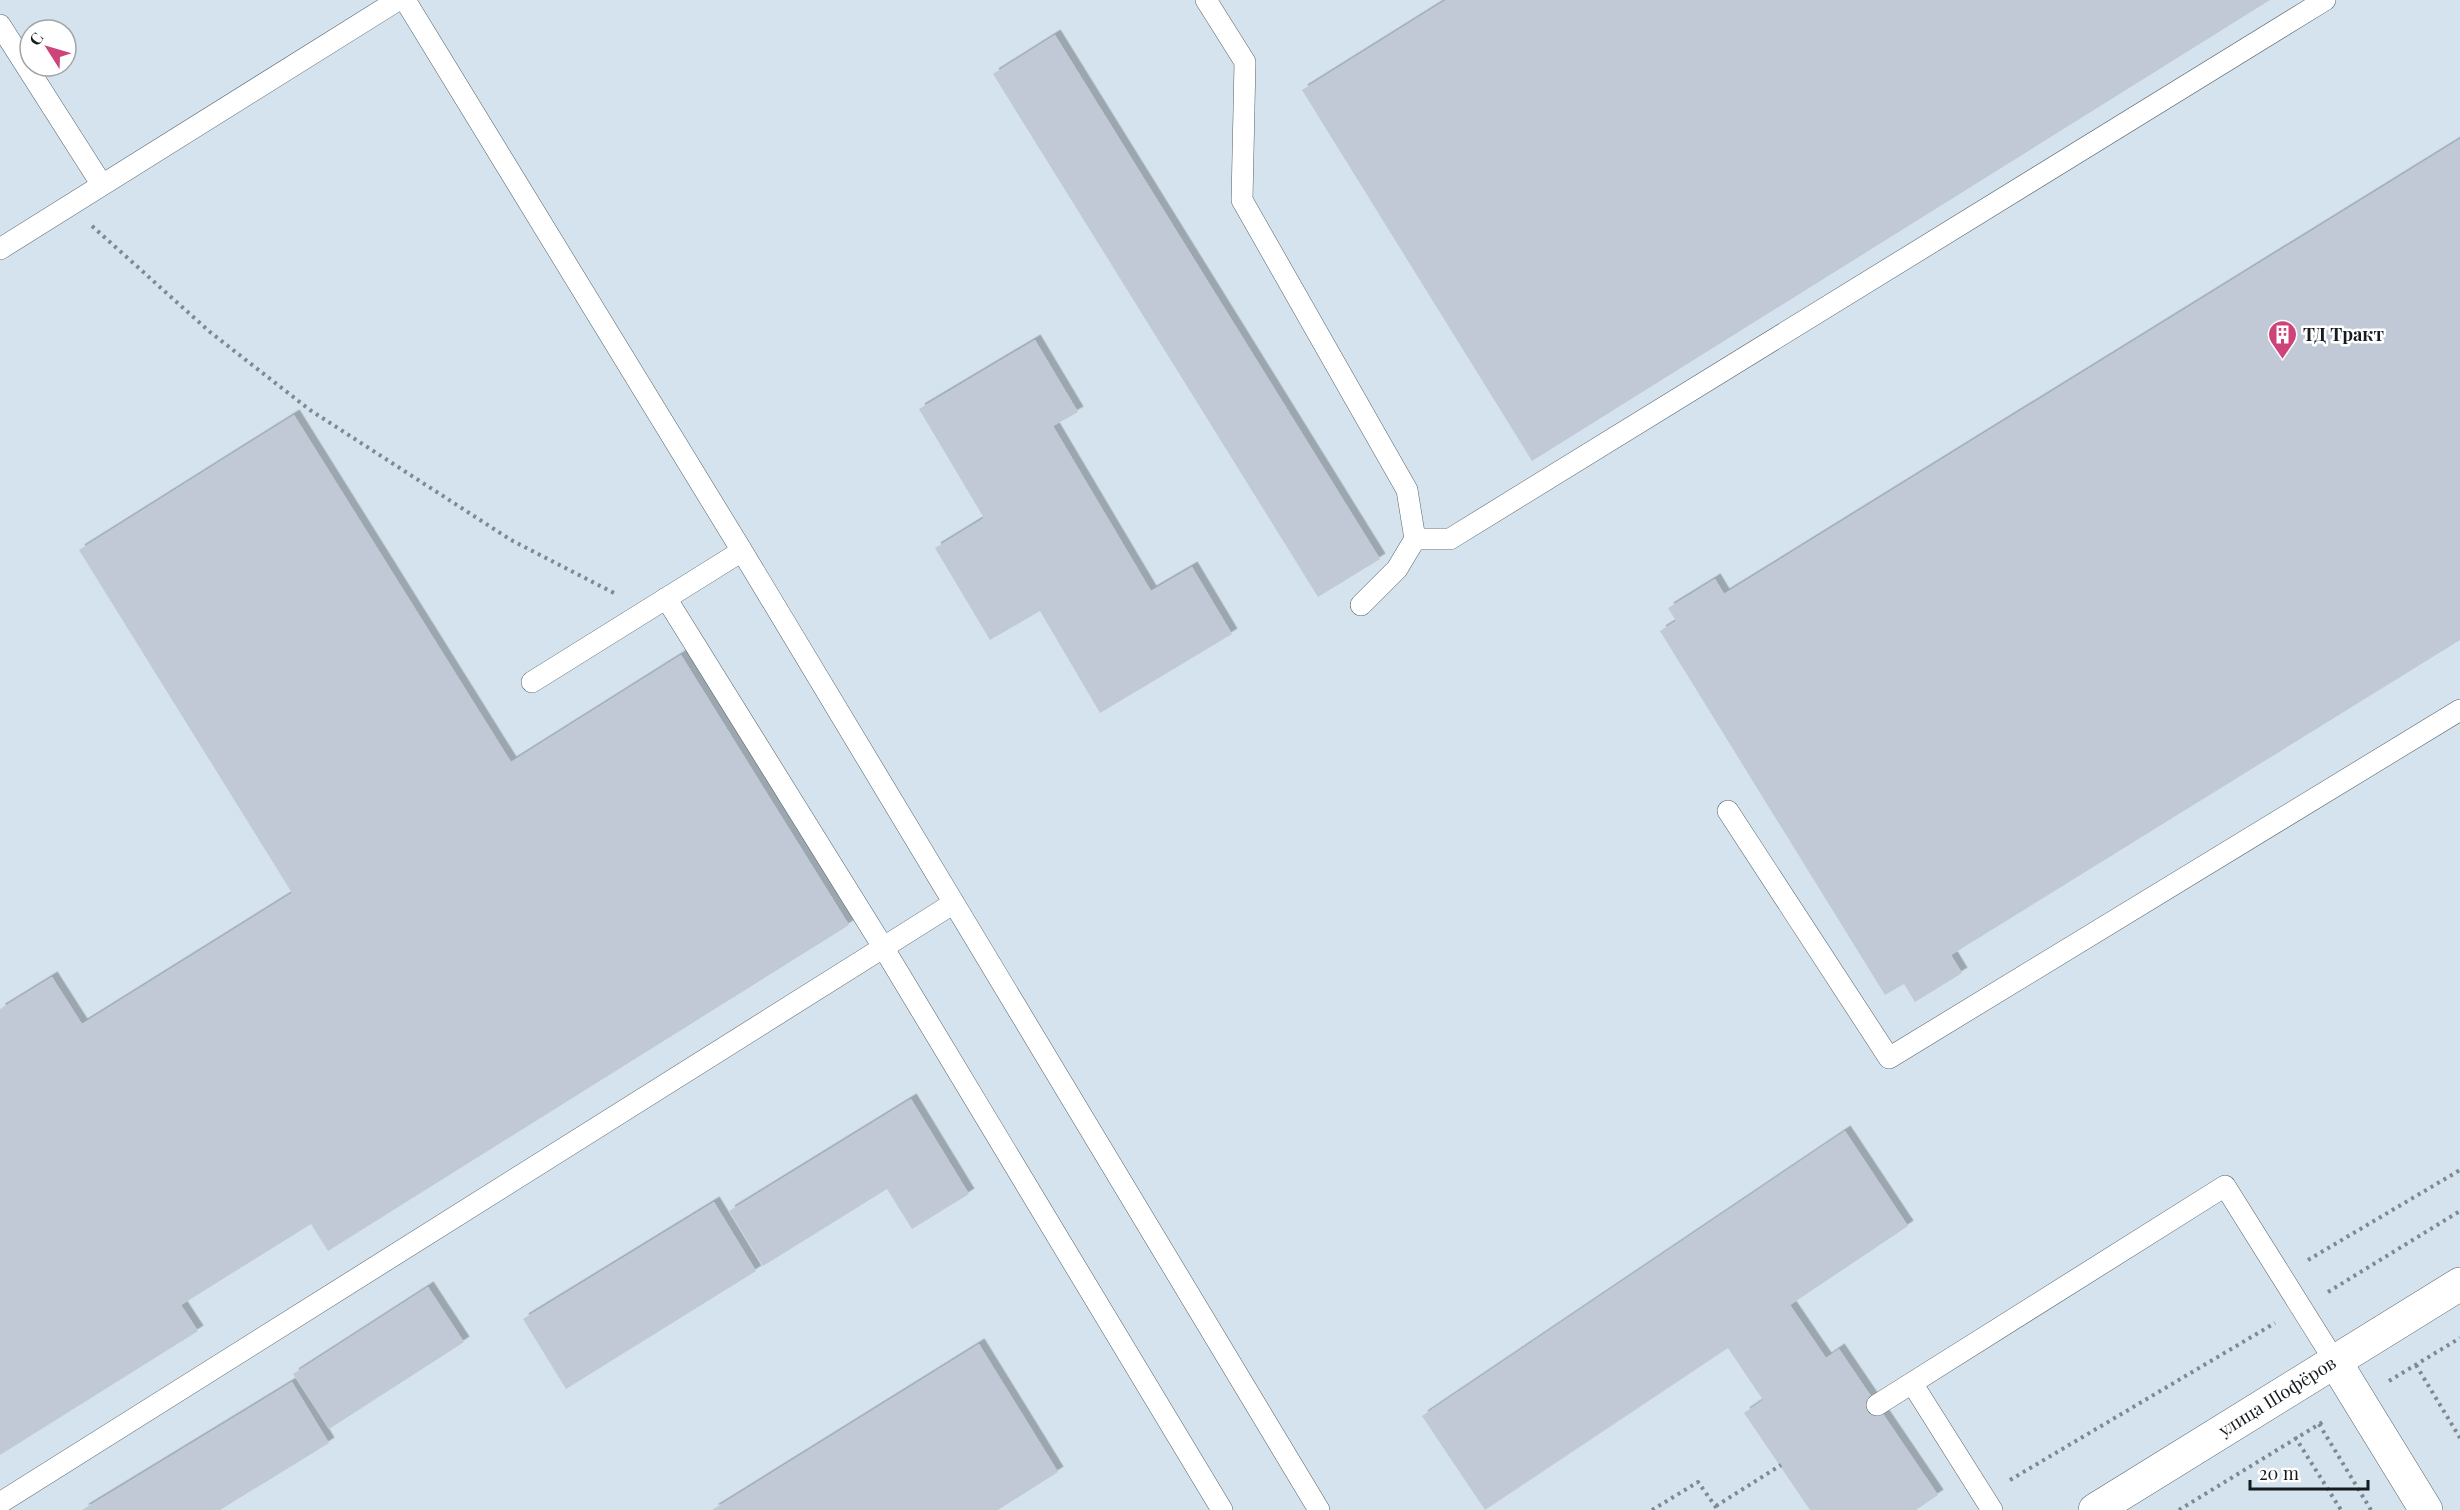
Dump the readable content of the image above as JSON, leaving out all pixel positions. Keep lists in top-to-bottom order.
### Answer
{
  "streets": {
    "street": ["улица Шофёров"]
  },
  "places": {
    "building": ["ТД Тракт"]
  },
  "scale_bar": "20 m",
  "north": "top left"
}
